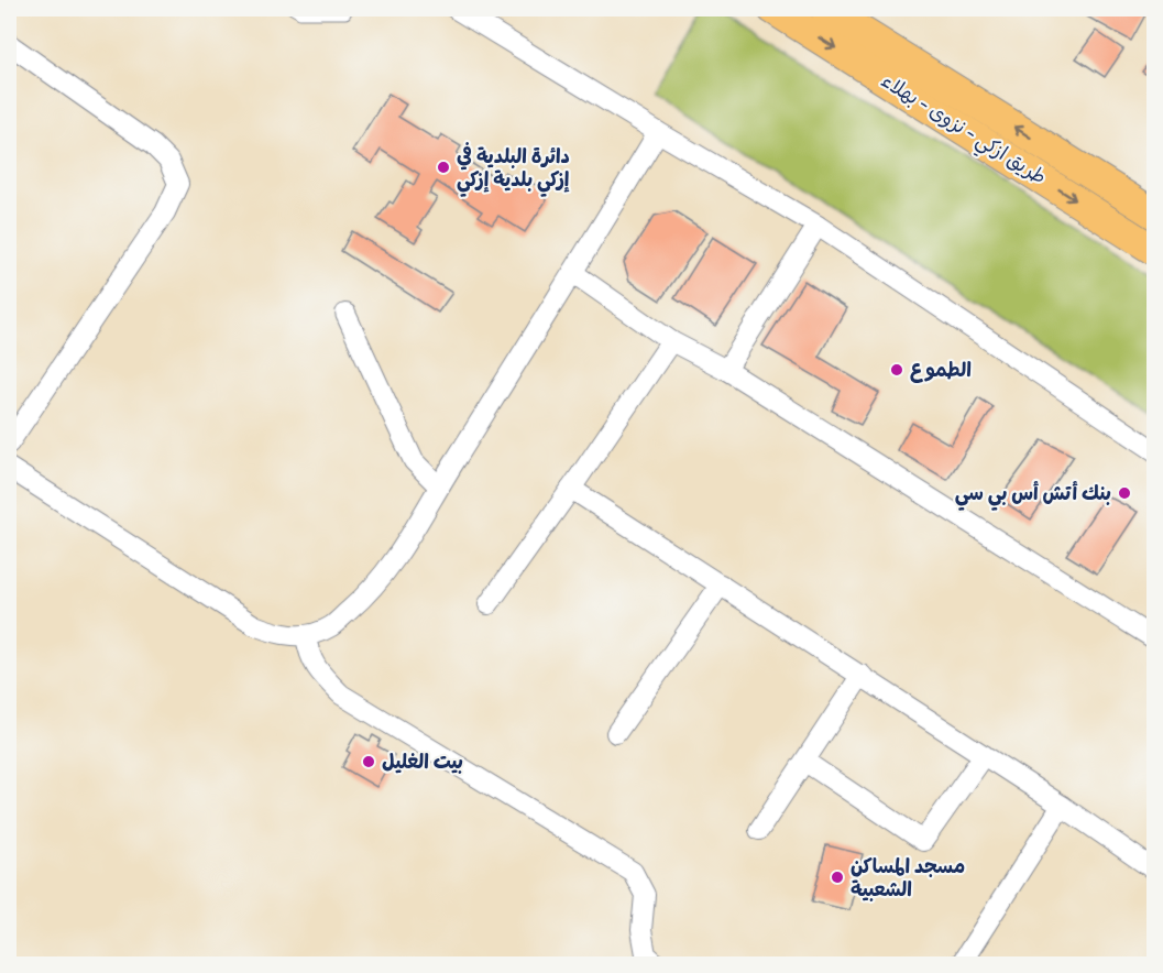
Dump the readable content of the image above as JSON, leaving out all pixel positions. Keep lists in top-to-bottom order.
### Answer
{
  "streets": {
    "main road": ["طريق ازكي - نزوى - بهلاء"]
  },
  "places": [
    "دائرة البلدية في إزكي بلدية إزكي",
    "الطموع",
    "بنك أتش أس بي سي",
    "بيت الغليل",
    "مسجد المساكن الشعبية"
  ]
}
